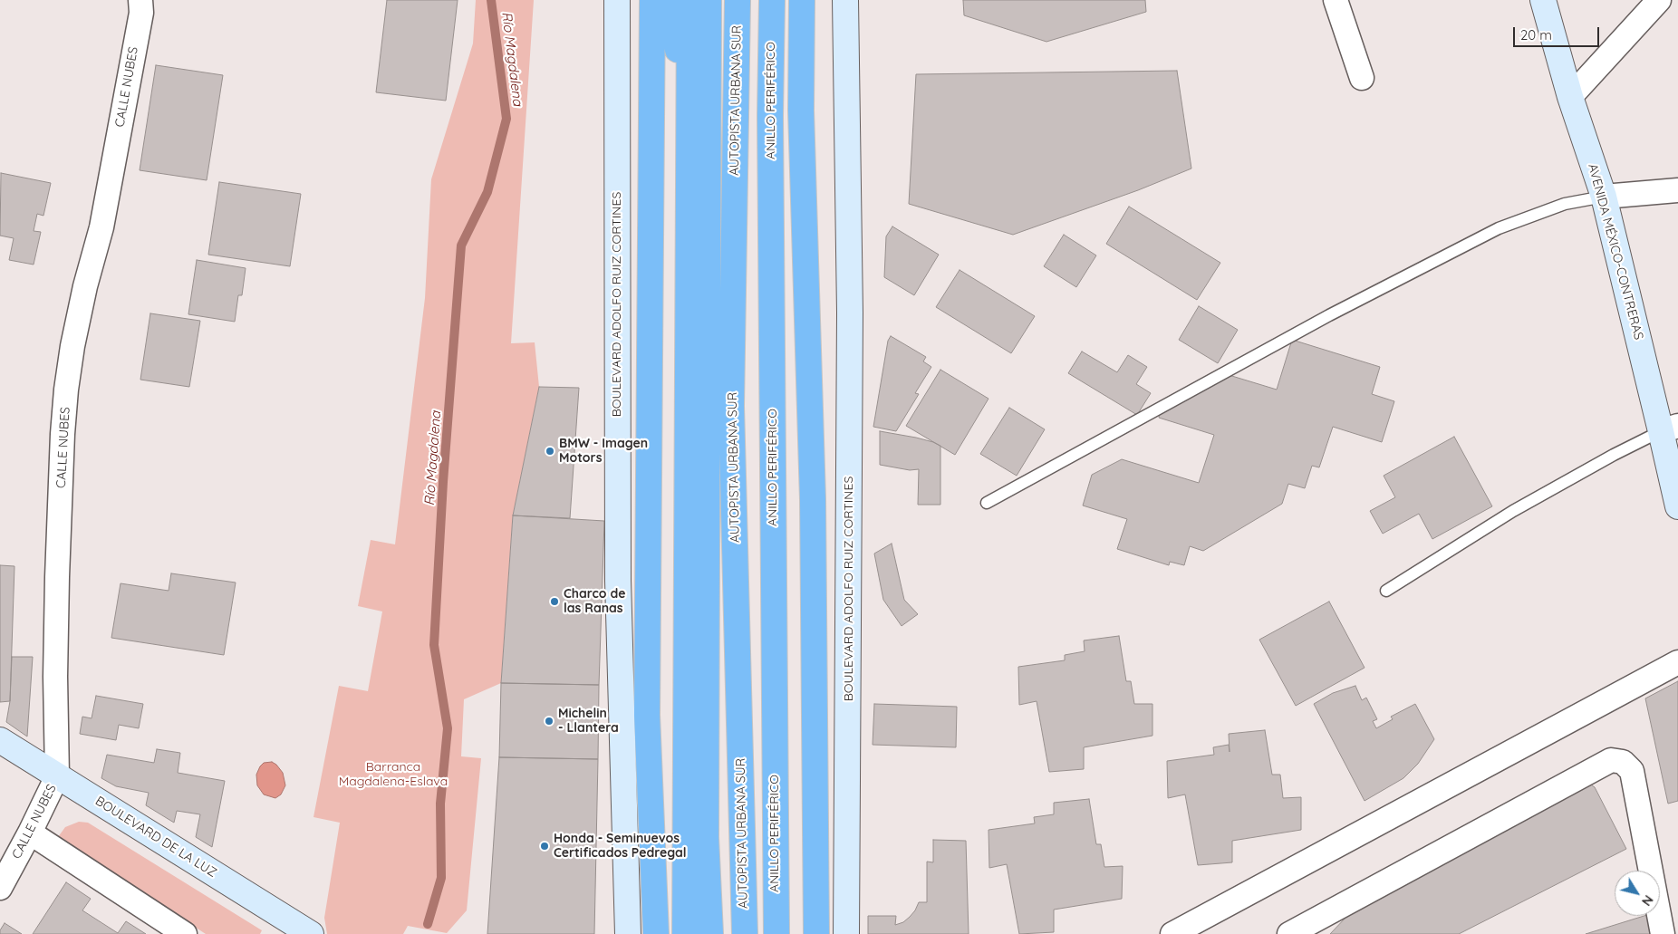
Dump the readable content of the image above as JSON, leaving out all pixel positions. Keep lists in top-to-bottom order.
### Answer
{
  "streets": {
    "highway": ["AUTOPISTA URBANA SUR", "ANILLO PERIFÉRICO"],
    "main road": ["AVENIDA MÉXICO-CONTRERAS", "BOULEVARD ADOLFO RUIZ CORTINES", "BOULEVARD DE LA LUZ"],
    "street": ["CALLE NUBES"]
  },
  "crossings": [
    ["CALLE NUBES", "BOULEVARD DE LA LUZ"]
  ],
  "water": ["Río Magdalena"],
  "parks": ["Barranca Magdalena-Eslava"],
  "places": [
    "BMW - Imagen Motors",
    "Charco de las Ranas",
    "Michelin - Llantera",
    "Honda - Seminuevos Certificados Pedregal"
  ],
  "scale_bar": "20 m",
  "north": "bottom right"
}
